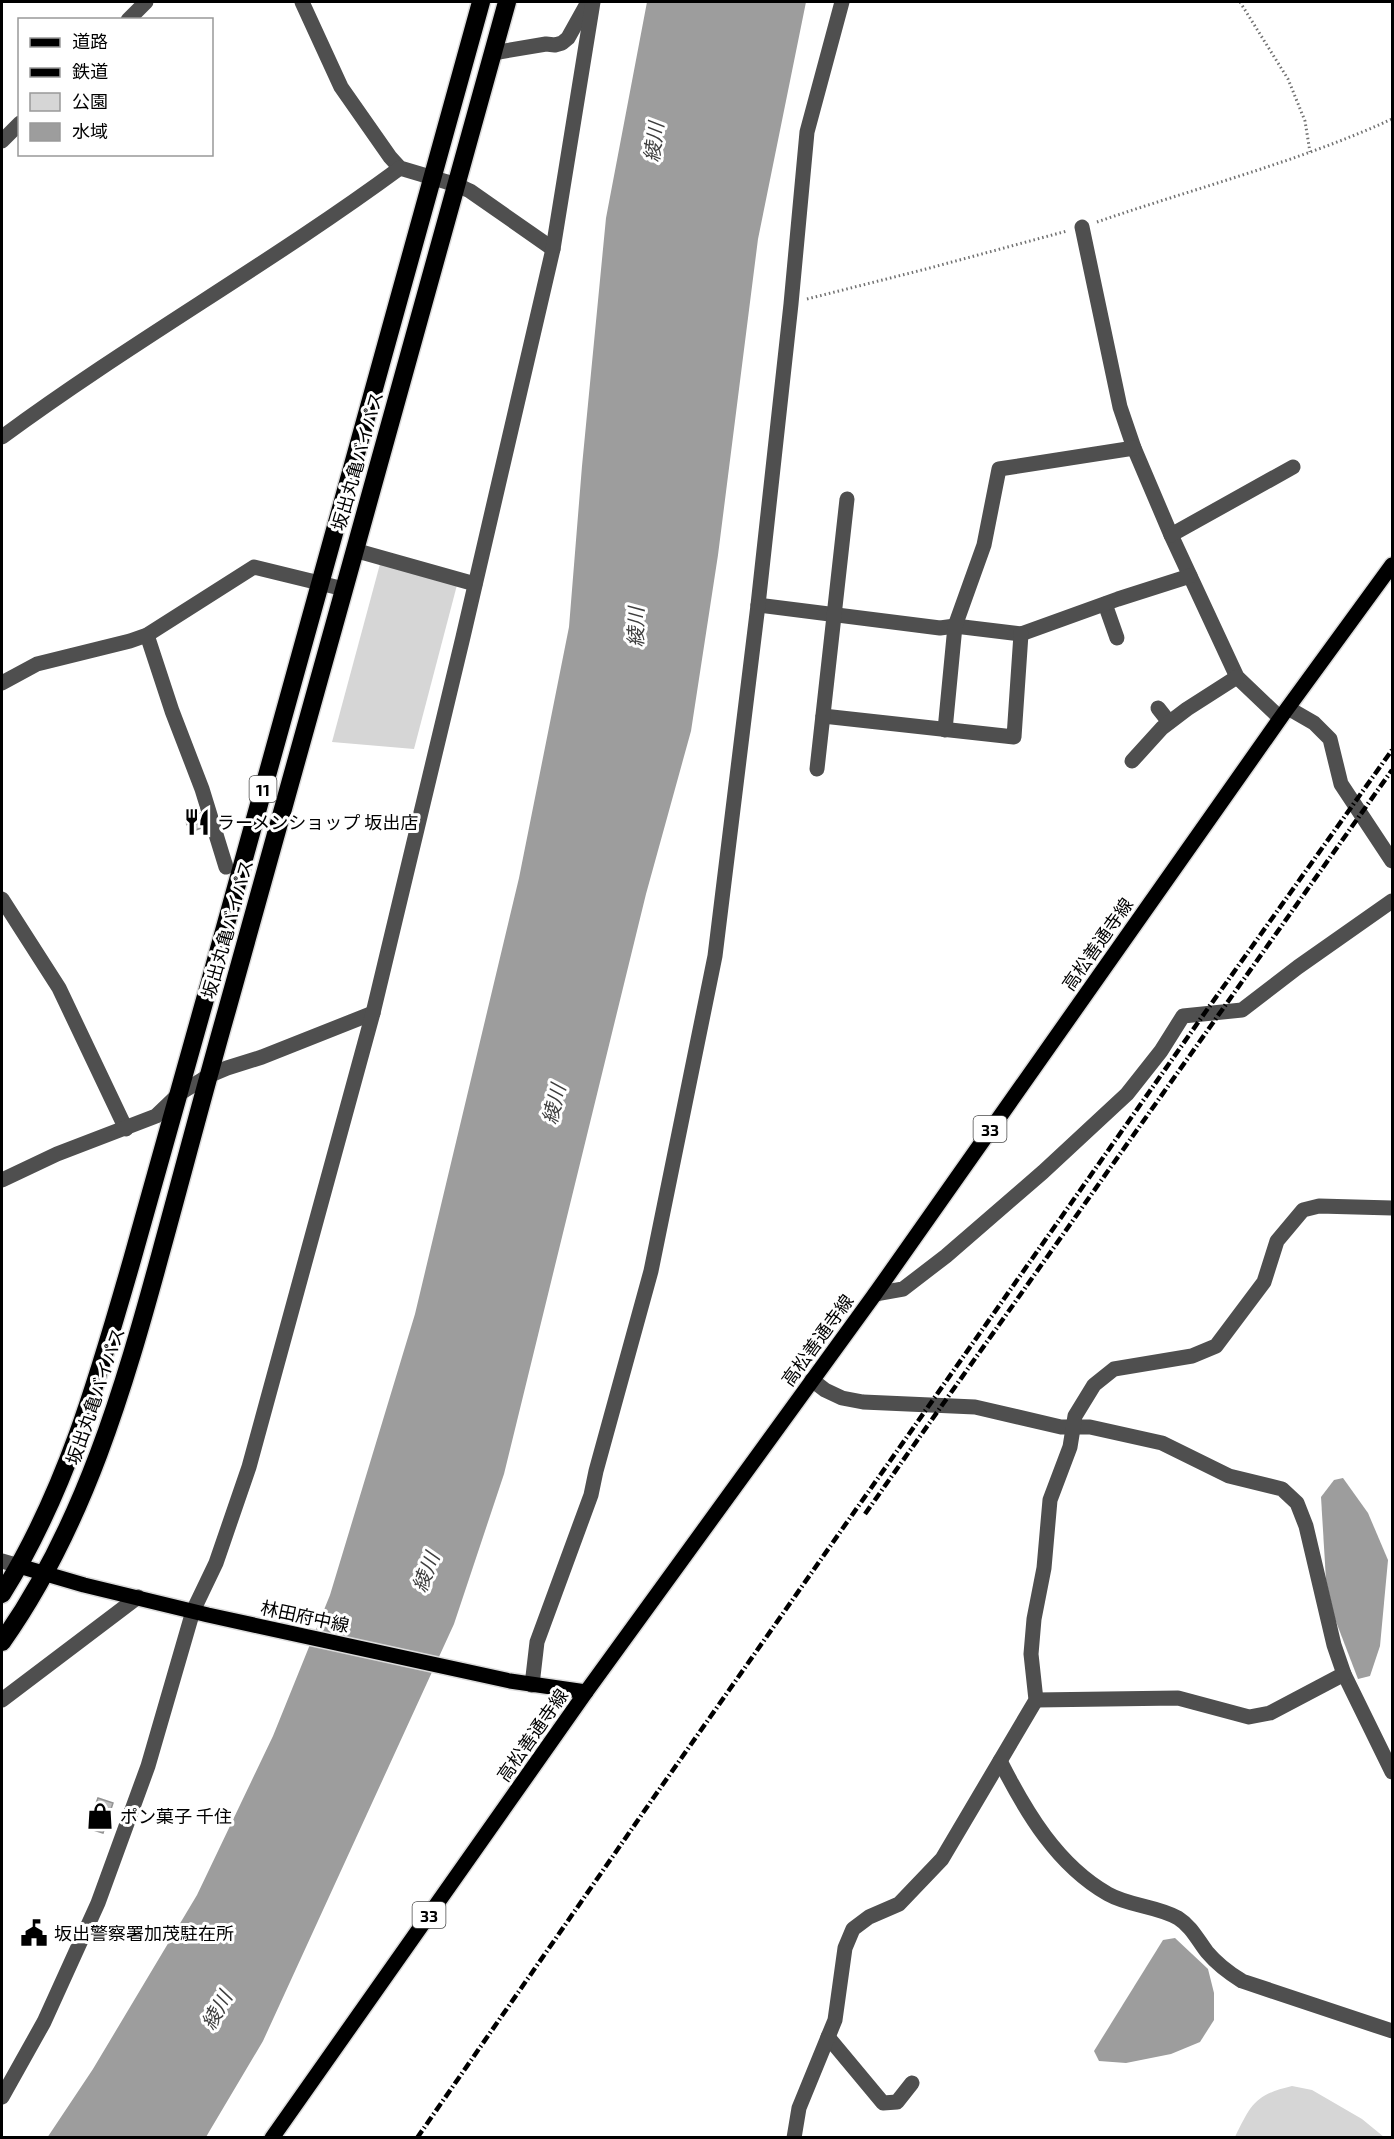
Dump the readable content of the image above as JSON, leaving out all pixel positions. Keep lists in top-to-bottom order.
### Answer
{
  "streets": {
    "highway": ["坂出丸亀バイパス", "11"],
    "main road": ["高松善通寺線", "33", "林田府中線"]
  },
  "crossings": [
    ["坂出丸亀バイパス", "林田府中線"],
    ["高松善通寺線", "林田府中線"]
  ],
  "water": ["綾川"],
  "places": {
    "restaurant": ["ラーメンショップ 坂出店"],
    "shop": ["ポン菓子 千住"],
    "public building": ["坂出警察署加茂駐在所"]
  },
  "legend": [
    "道路",
    "鉄道",
    "公園",
    "水域"
  ]
}
